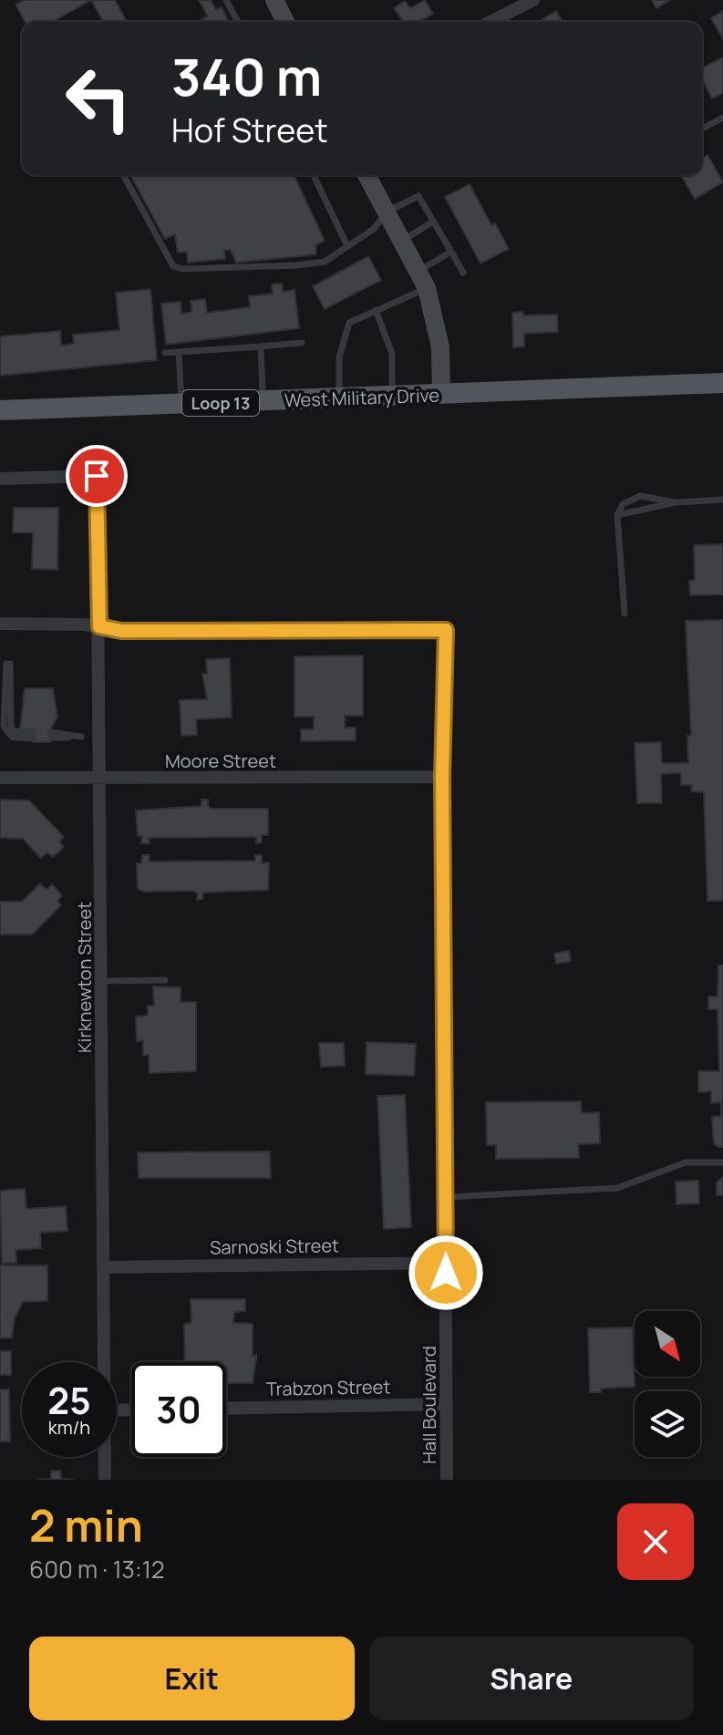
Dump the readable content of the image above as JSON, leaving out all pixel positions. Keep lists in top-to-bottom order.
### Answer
{
  "streets": {
    "main road": ["West Military Drive", "Loop 13"],
    "street": [
      "Moore Street",
      "Kirknewton Street",
      "Sarnoski Street",
      "Trabzon Street",
      "Hall Boulevard"
    ]
  },
  "crossings": [
    ["Moore Street", "Kirknewton Street"],
    ["Moore Street", "Hall Boulevard"],
    ["Kirknewton Street", "Sarnoski Street"],
    ["Kirknewton Street", "Hall Boulevard"],
    ["Sarnoski Street", "Hall Boulevard"],
    ["Trabzon Street", "Hall Boulevard"]
  ],
  "north": "bottom right",
  "page": {
    "turn": ["340 m", "Hof Street"],
    "speed": "25 km/h",
    "limit": "30",
    "heading": ["2 min", "600 m · 13:12"],
    "buttons": ["Exit", "Share"]
  }
}
